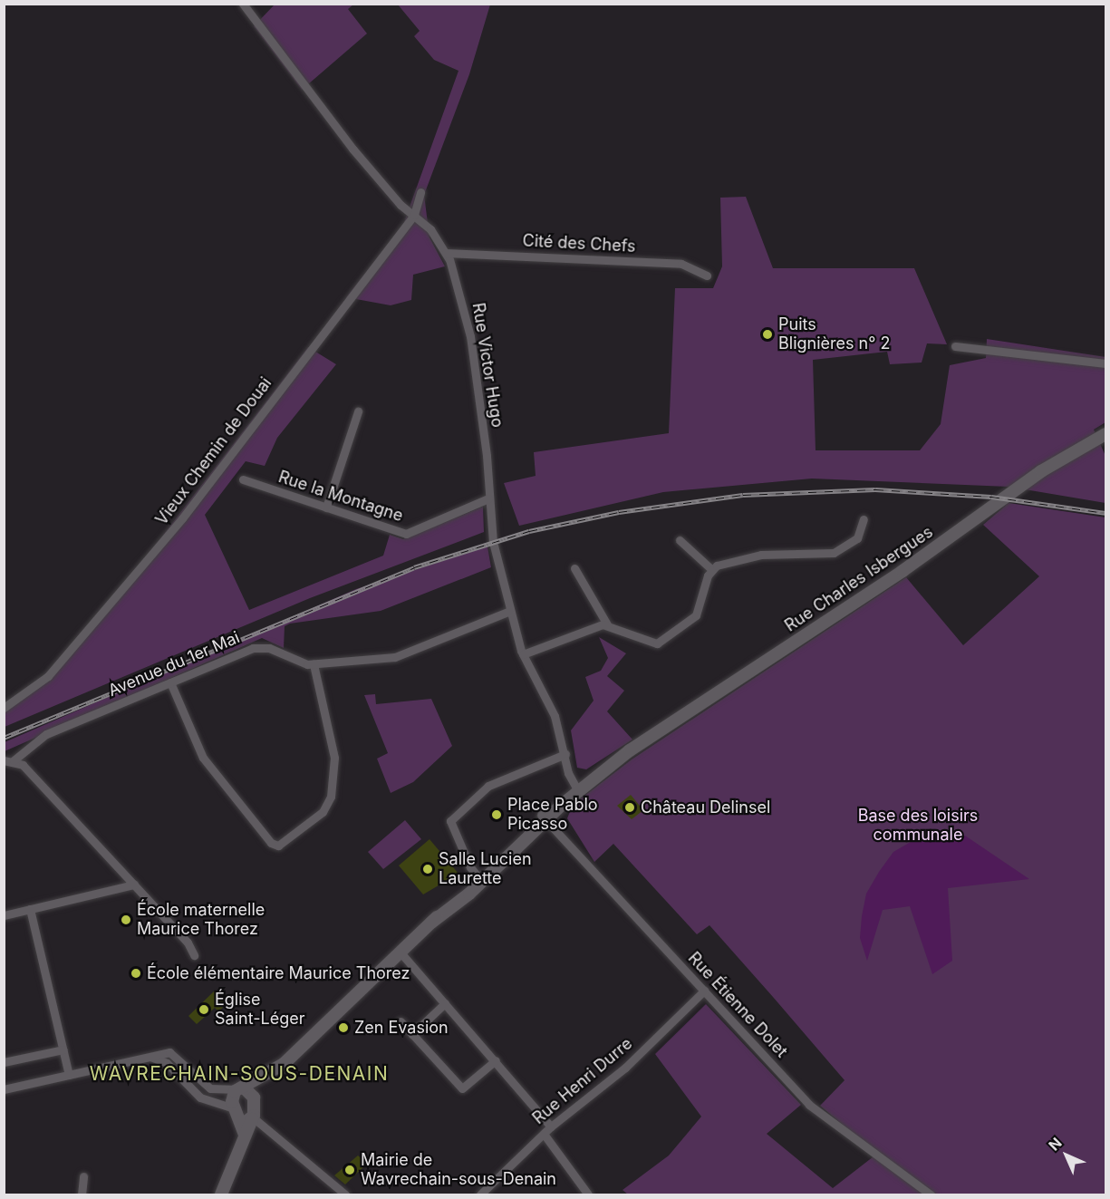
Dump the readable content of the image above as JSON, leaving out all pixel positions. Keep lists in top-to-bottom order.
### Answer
{
  "streets": {
    "main road": ["Rue Charles Isbergues"],
    "street": [
      "Cité des Chefs",
      "Rue Victor Hugo",
      "Vieux Chemin de Douai",
      "Rue la Montagne",
      "Avenue du 1er Mai",
      "Rue Étienne Dolet",
      "Rue Henri Durre"
    ]
  },
  "crossings": [
    ["Cité des Chefs", "Rue Victor Hugo"],
    ["Rue Victor Hugo", "Vieux Chemin de Douai"],
    ["Rue Victor Hugo", "Rue la Montagne"],
    ["Rue Victor Hugo", "Rue Charles Isbergues"],
    ["Rue Victor Hugo", "Avenue du 1er Mai"],
    ["Rue Charles Isbergues", "Rue Étienne Dolet"],
    ["Rue Étienne Dolet", "Rue Henri Durre"]
  ],
  "districts": ["WAVRECHAIN-SOUS-DENAIN"],
  "parks": ["Base des loisirs communale"],
  "places": [
    "Puits Blignières n° 2",
    "Château Delinsel",
    "Place Pablo Picasso",
    "Salle Lucien Laurette",
    "École maternelle Maurice Thorez",
    "École élémentaire Maurice Thorez",
    "Église Saint-Léger",
    "Zen Evasion",
    "Mairie de Wavrechain-sous-Denain"
  ],
  "north": "top left"
}
